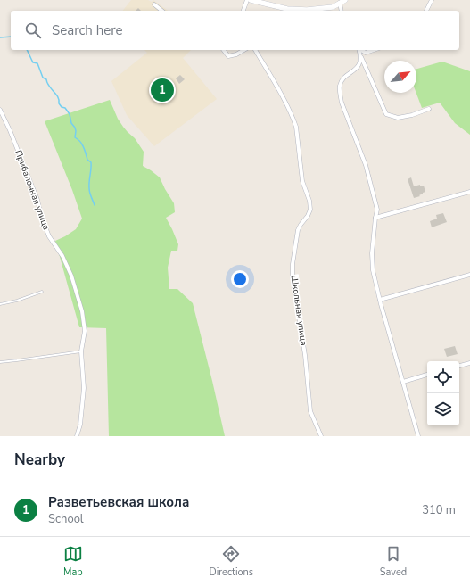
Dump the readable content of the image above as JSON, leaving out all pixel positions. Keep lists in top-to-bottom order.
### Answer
{
  "streets": {
    "street": ["Прибалочная улица", "Школьная улица"]
  },
  "north": "top right",
  "page": {
    "search": "Search here",
    "pins": "1",
    "heading": "Nearby",
    "list": [
      {
        "mark": "1",
        "name": "Разветьевская школа",
        "note": "School",
        "value": "310 m"
      }
    ],
    "nav": ["Map", "Directions", "Saved"]
  }
}
